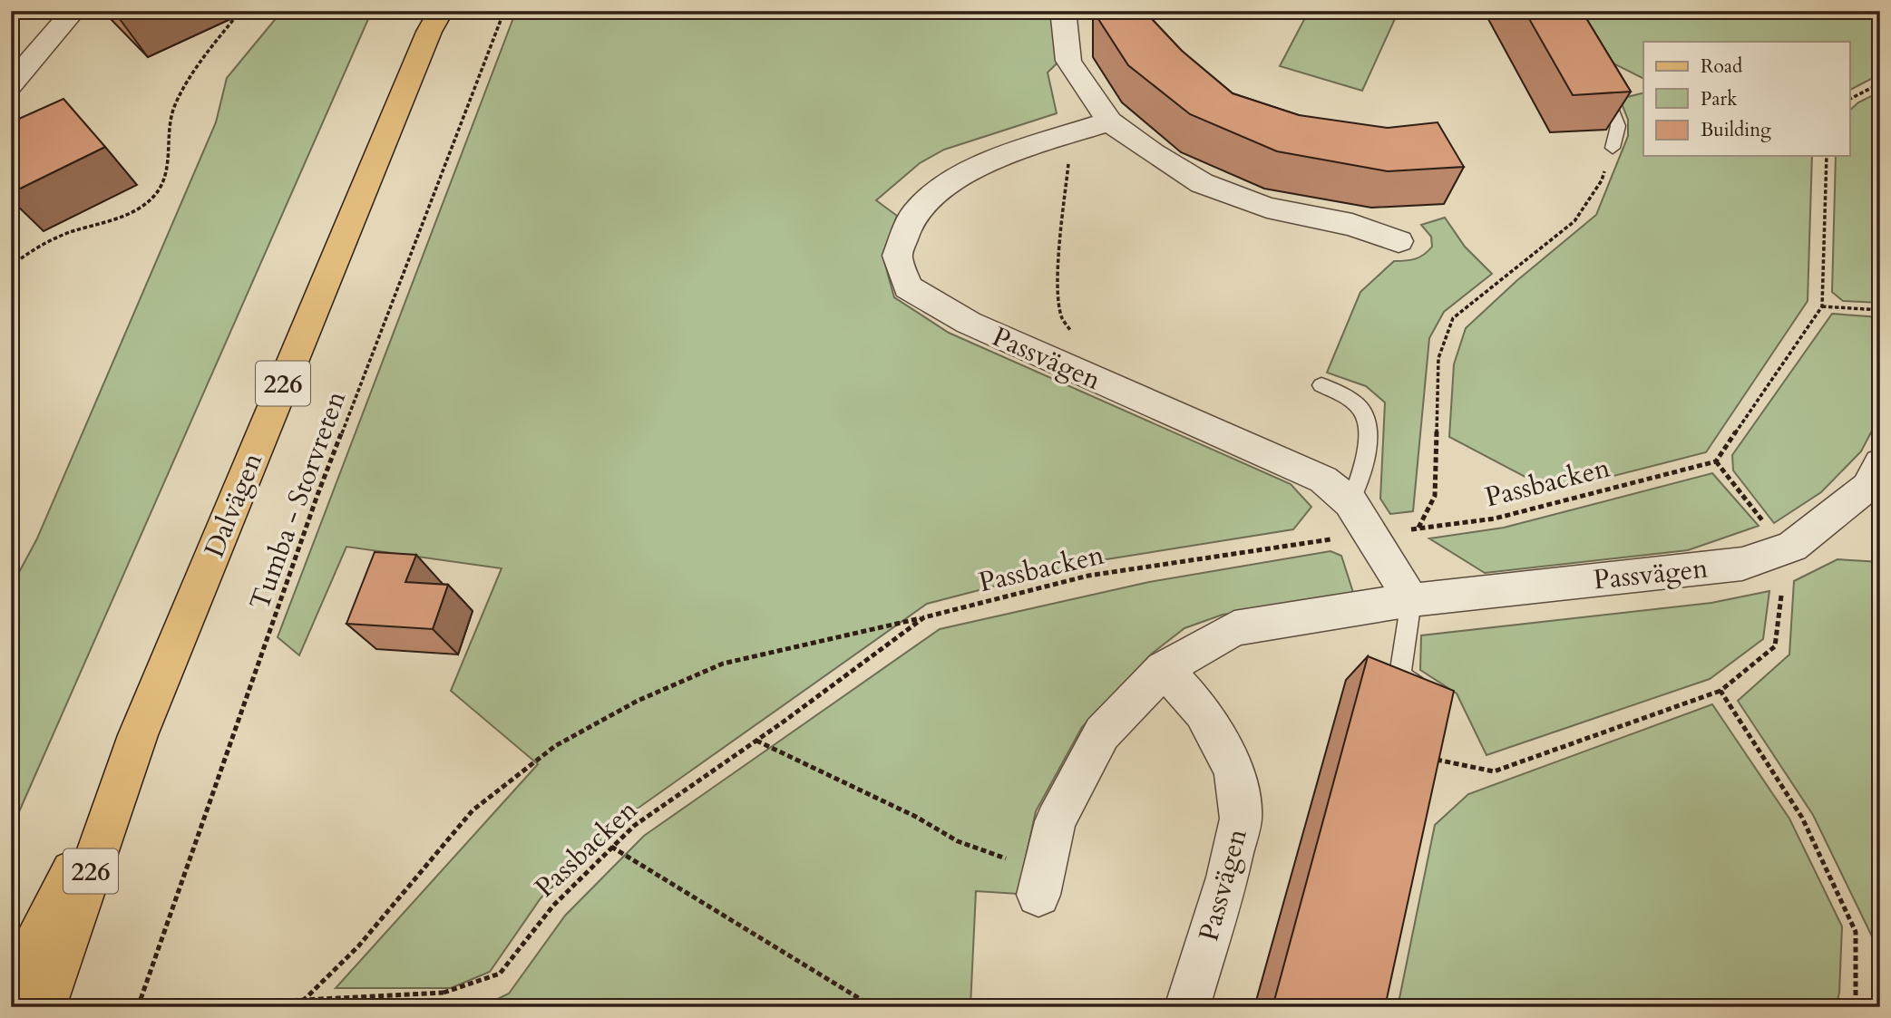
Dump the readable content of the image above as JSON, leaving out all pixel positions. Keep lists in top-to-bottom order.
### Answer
{
  "streets": {
    "main road": ["226", "Dalvägen"],
    "street": ["Passvägen"],
    "path": ["Passbacken", "Tumba - Storvreten"]
  },
  "crossings": [
    ["Passvägen", "Passbacken"],
    ["226", "Dalvägen"]
  ],
  "legend": ["Road", "Park", "Building"]
}
